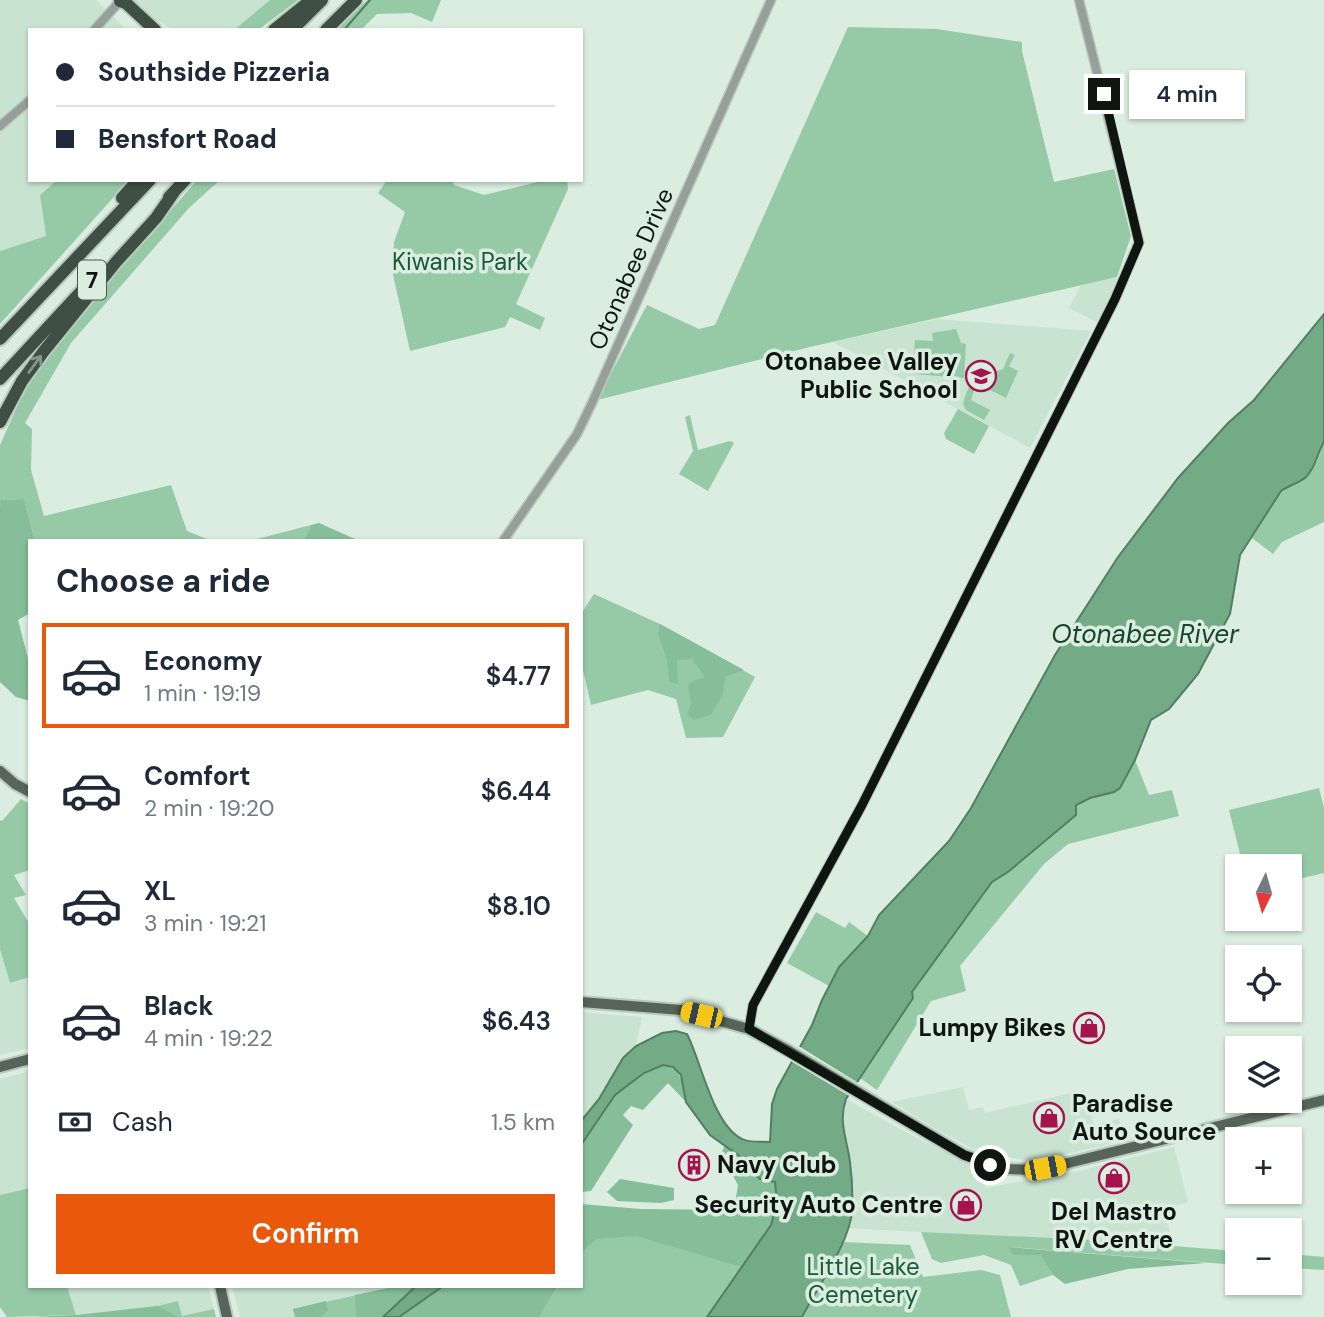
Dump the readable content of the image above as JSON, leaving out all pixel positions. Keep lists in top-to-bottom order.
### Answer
{
  "streets": {
    "highway": ["7"],
    "street": ["Otonabee Drive"]
  },
  "water": ["Otonabee River"],
  "parks": ["Kiwanis Park", "Little Lake Cemetery"],
  "places": {
    "school or university": ["Otonabee Valley Public School"],
    "shop": [
      "Lumpy Bikes",
      "Paradise Auto Source",
      "Del Mastro RV Centre",
      "Security Auto Centre"
    ],
    "building": ["Navy Club"]
  },
  "north": "bottom",
  "page": {
    "banner": ["Southside Pizzeria", "Bensfort Road"],
    "bubble": "4 min",
    "heading": "Choose a ride",
    "list": [
      {
        "name": "Economy",
        "note": "1 min · 19:19",
        "value": "$4.77"
      },
      {
        "name": "Comfort",
        "note": "2 min · 19:20",
        "value": "$6.44"
      },
      {
        "name": "XL",
        "note": "3 min · 19:21",
        "value": "$8.10"
      },
      {
        "name": "Black",
        "note": "4 min · 19:22",
        "value": "$6.43"
      }
    ],
    "map_buttons": ["+", "−"],
    "pay": ["Cash", "1.5 km"],
    "buttons": "Confirm"
  }
}
